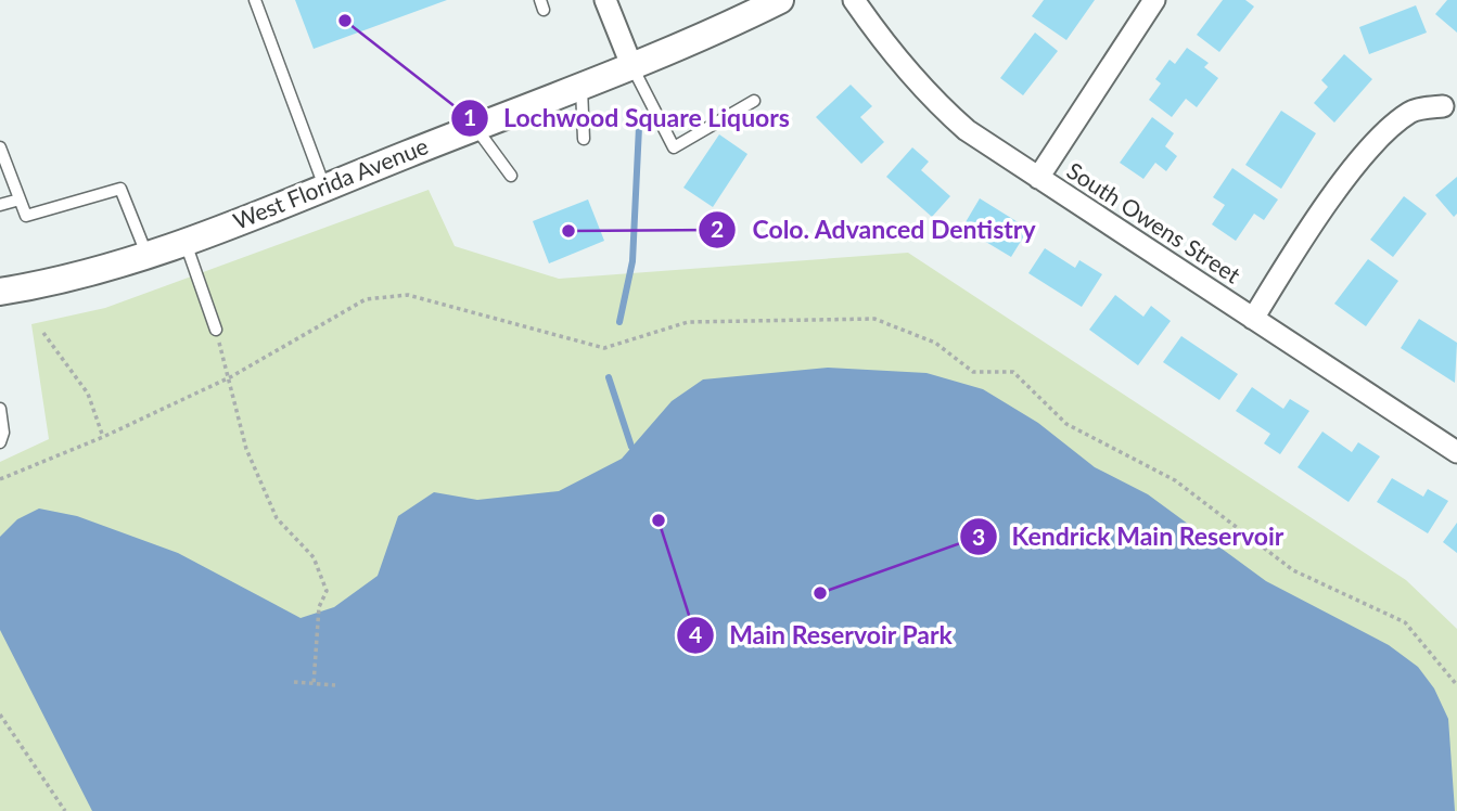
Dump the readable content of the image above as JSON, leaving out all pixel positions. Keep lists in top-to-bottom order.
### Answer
{
  "streets": {
    "street": ["West Florida Avenue", "South Owens Street"]
  },
  "places": [
    "Lochwood Square Liquors",
    "Colo. Advanced Dentistry",
    "Main Reservoir Park",
    "Kendrick Main Reservoir"
  ]
}
